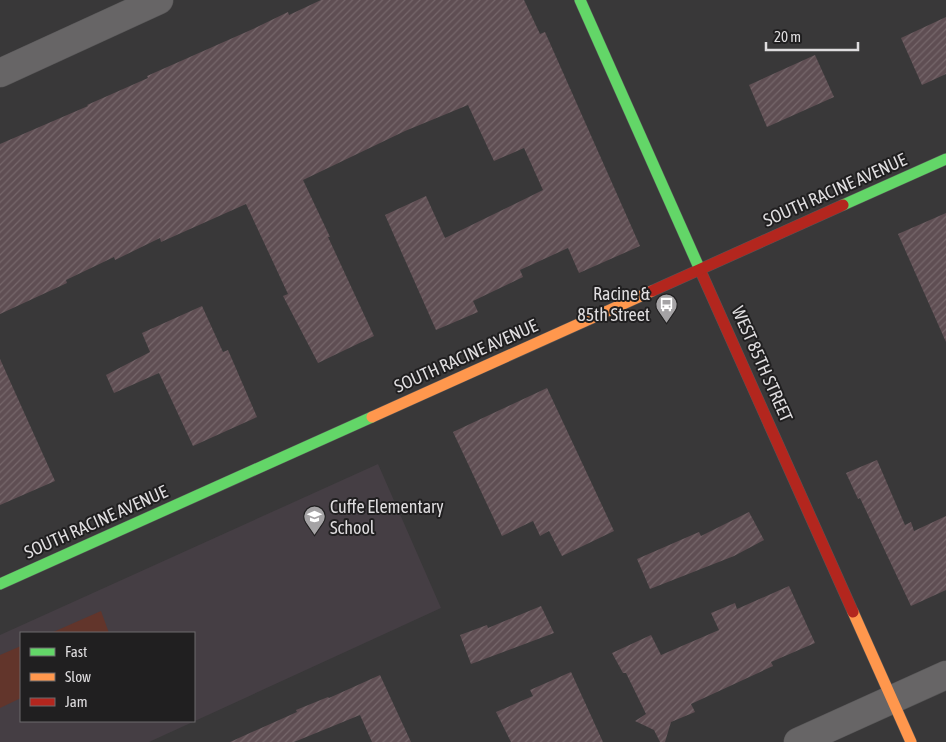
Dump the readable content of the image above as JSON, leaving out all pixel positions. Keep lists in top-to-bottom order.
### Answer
{
  "streets": {
    "street": ["SOUTH RACINE AVENUE", "WEST 85TH STREET"]
  },
  "crossings": [
    ["SOUTH RACINE AVENUE", "WEST 85TH STREET"]
  ],
  "places": {
    "bus stop": ["Racine & 85th Street"],
    "school or university": ["Cuffe Elementary School"]
  },
  "legend": ["Fast", "Slow", "Jam"],
  "scale_bar": "20 m"
}
